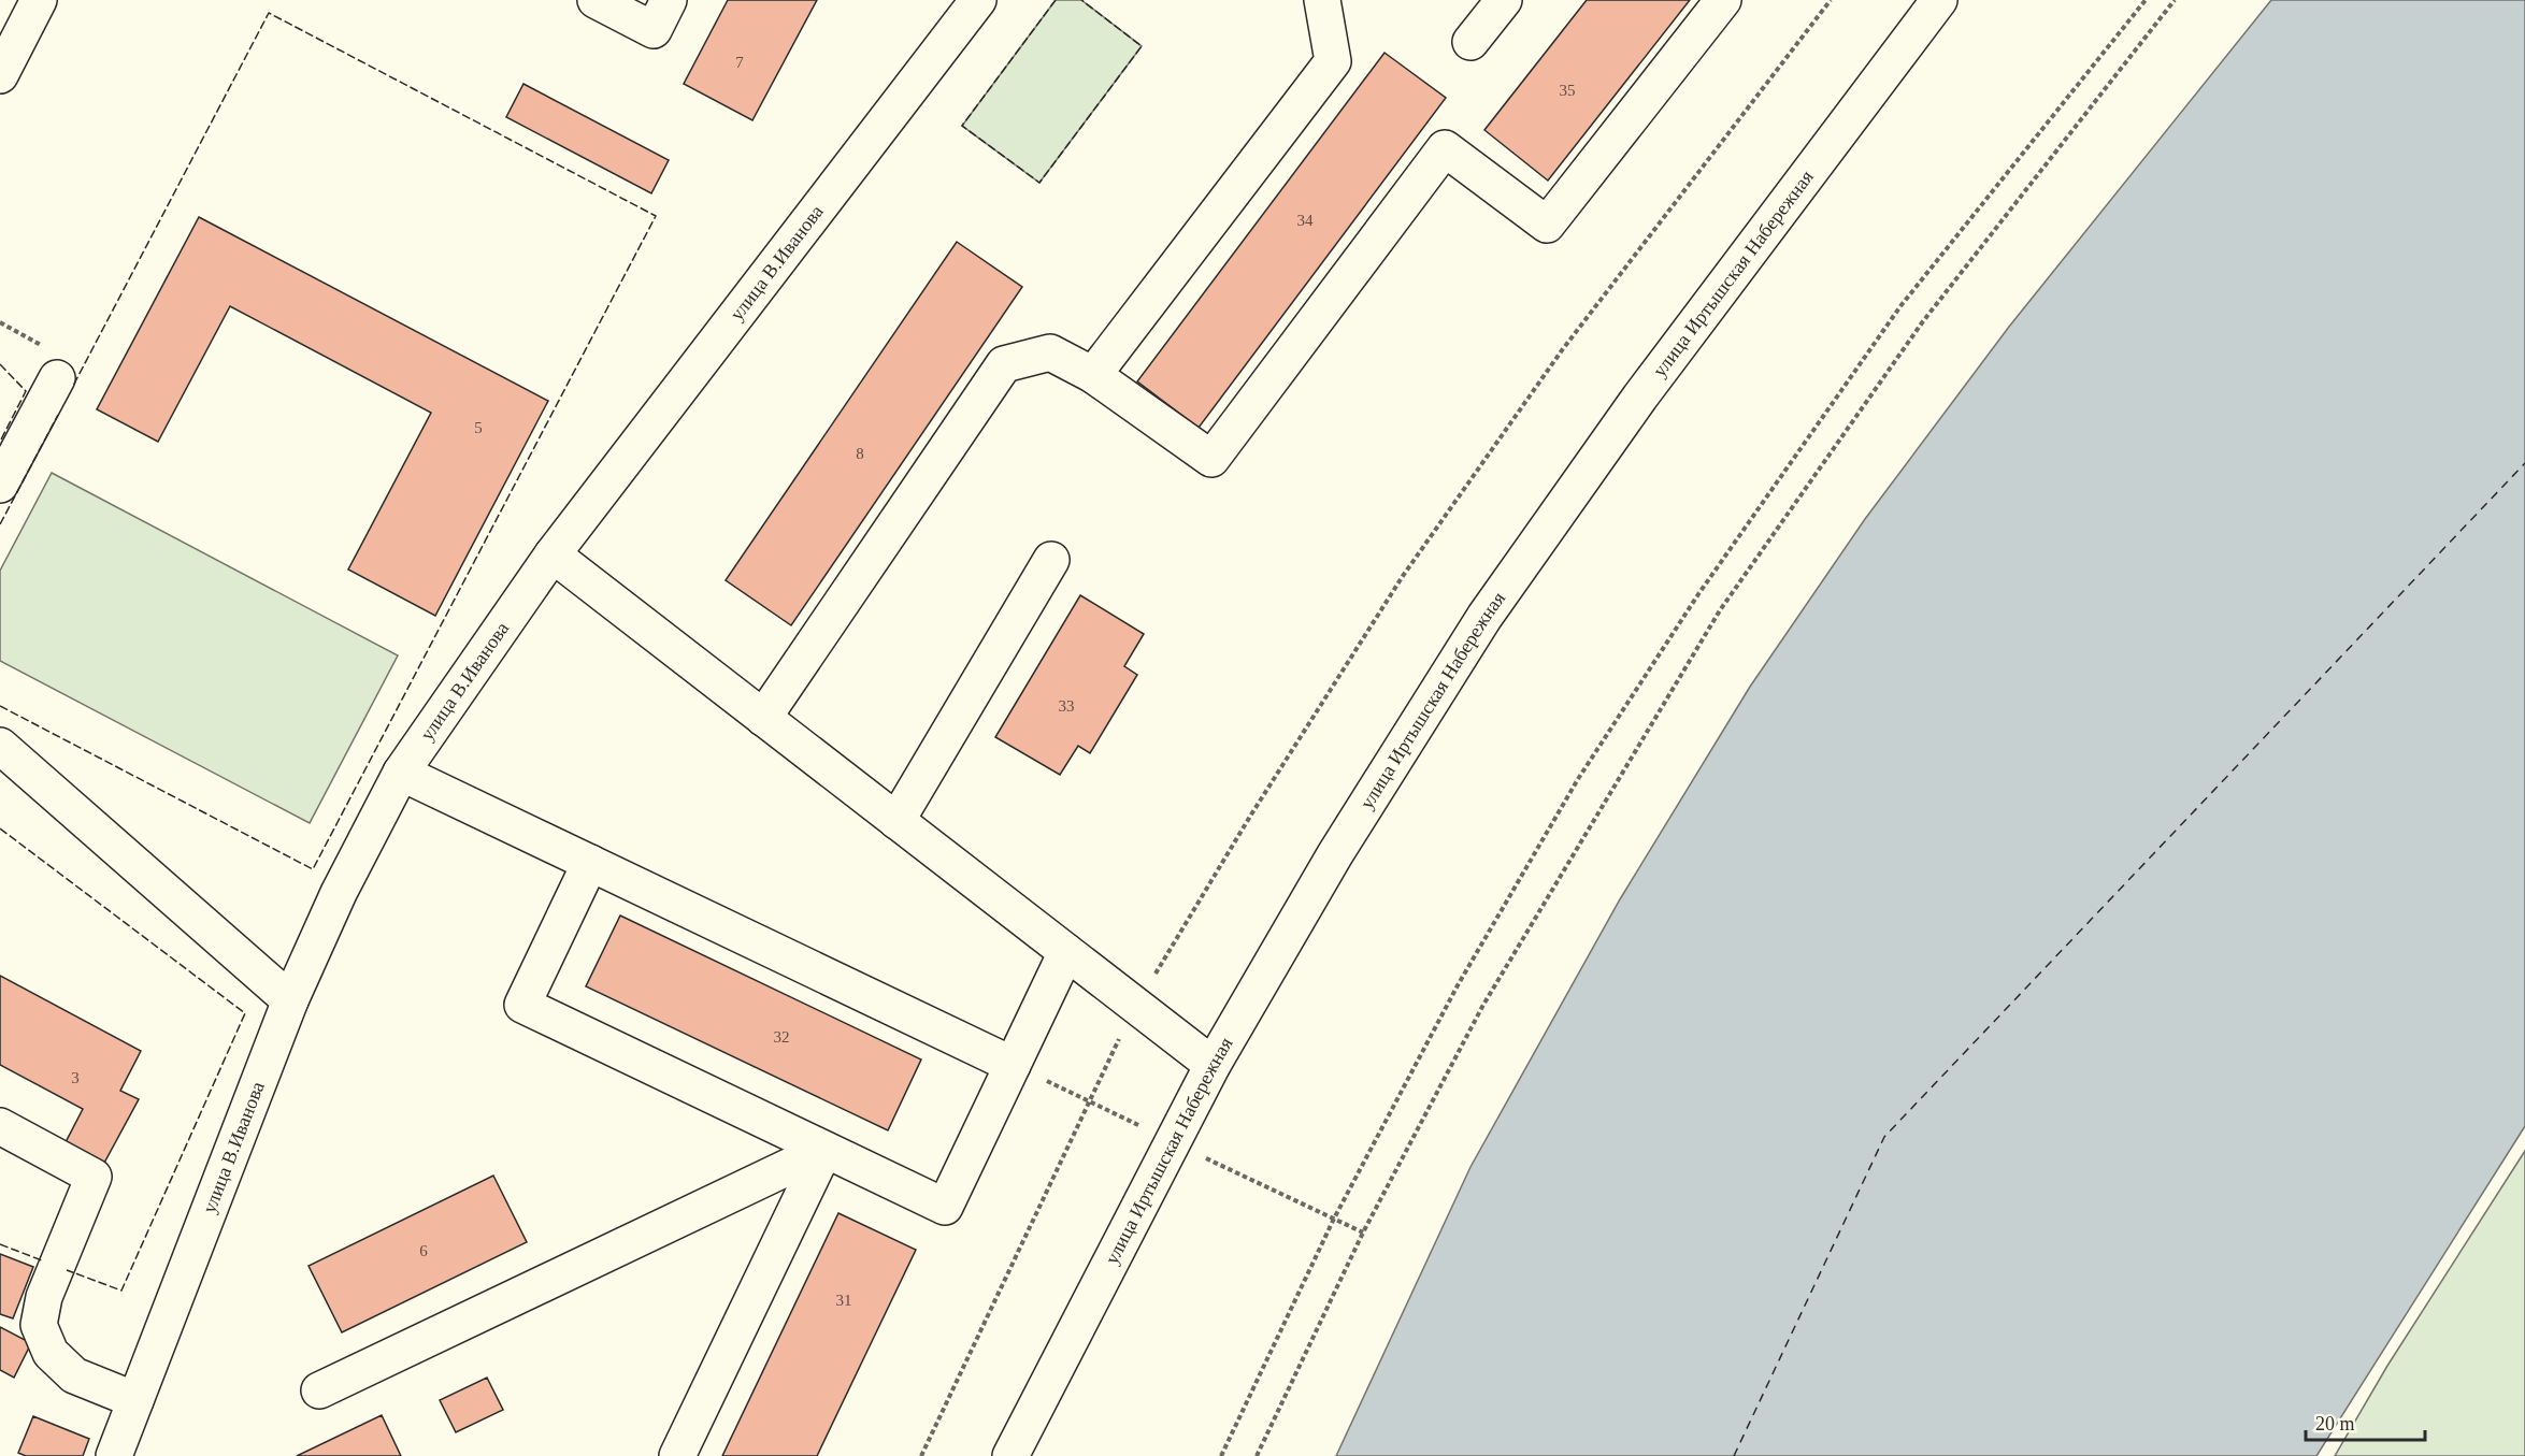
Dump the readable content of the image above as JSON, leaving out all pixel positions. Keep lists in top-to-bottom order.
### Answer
{
  "streets": {
    "street": ["улица В.Иванова", "улица Иртышская Набережная"]
  },
  "house_numbers": [
    "7",
    "35",
    "34",
    "5",
    "8",
    "33",
    "32",
    "3",
    "6",
    "31"
  ],
  "scale_bar": "20 m"
}
